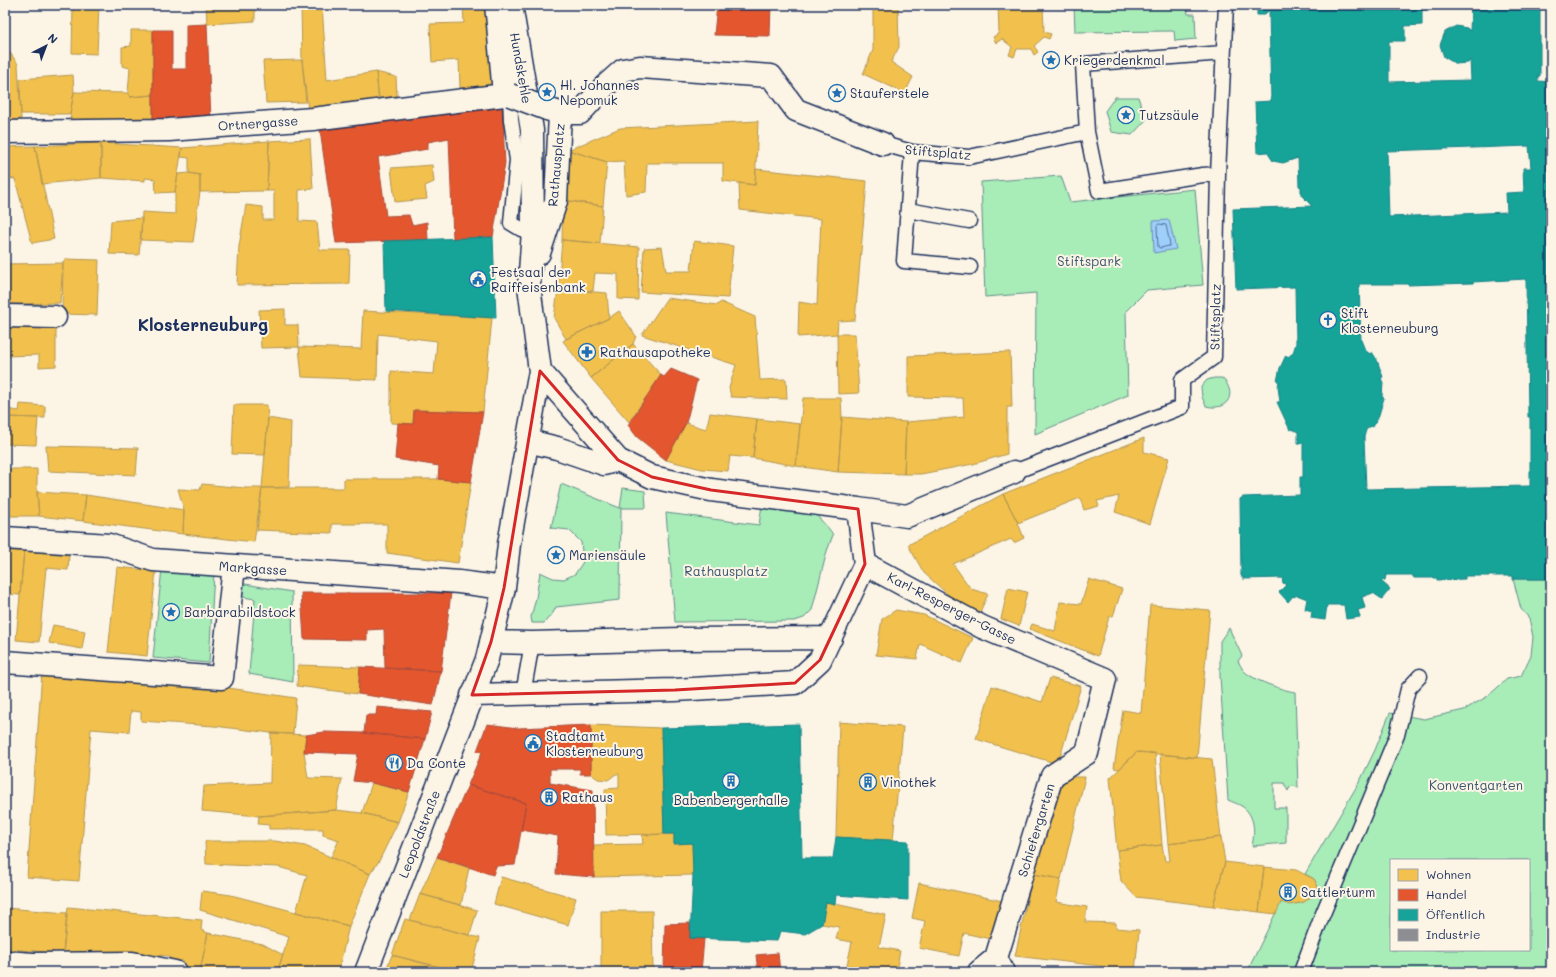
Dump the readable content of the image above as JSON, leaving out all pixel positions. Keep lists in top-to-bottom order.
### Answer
{
  "streets": {
    "street": [
      "Hundskehle",
      "Ortnergasse",
      "Rathausplatz",
      "Markgasse",
      "Karl-Resperger-Gasse",
      "Schiefergarten",
      "Leopoldstraße"
    ],
    "lane": ["Stiftsplatz"]
  },
  "crossings": [
    ["Hundskehle", "Rathausplatz"],
    ["Rathausplatz", "Markgasse"],
    ["Rathausplatz", "Leopoldstraße"],
    ["Karl-Resperger-Gasse", "Schiefergarten"]
  ],
  "districts": ["Klosterneuburg"],
  "parks": ["Stiftspark", "Rathausplatz", "Konventgarten"],
  "places": {
    "place": [
      "Kriegerdenkmal",
      "Hl. Johannes Nepomuk",
      "Stauferstele",
      "Tutzsäule",
      "Mariensäule",
      "Barbarabildstock"
    ],
    "public building": ["Festsaal der Raiffeisenbank", "Stadtamt Klosterneuburg"],
    "church": ["Stift Klosterneuburg"],
    "pharmacy": ["Rathausapotheke"],
    "restaurant": ["Da Conte"],
    "building": [
      "Babenbergerhalle",
      "Vinothek",
      "Rathaus",
      "Sattlerturm"
    ]
  },
  "legend": [
    "Wohnen",
    "Handel",
    "Öffentlich",
    "Industrie"
  ],
  "north": "top right"
}
